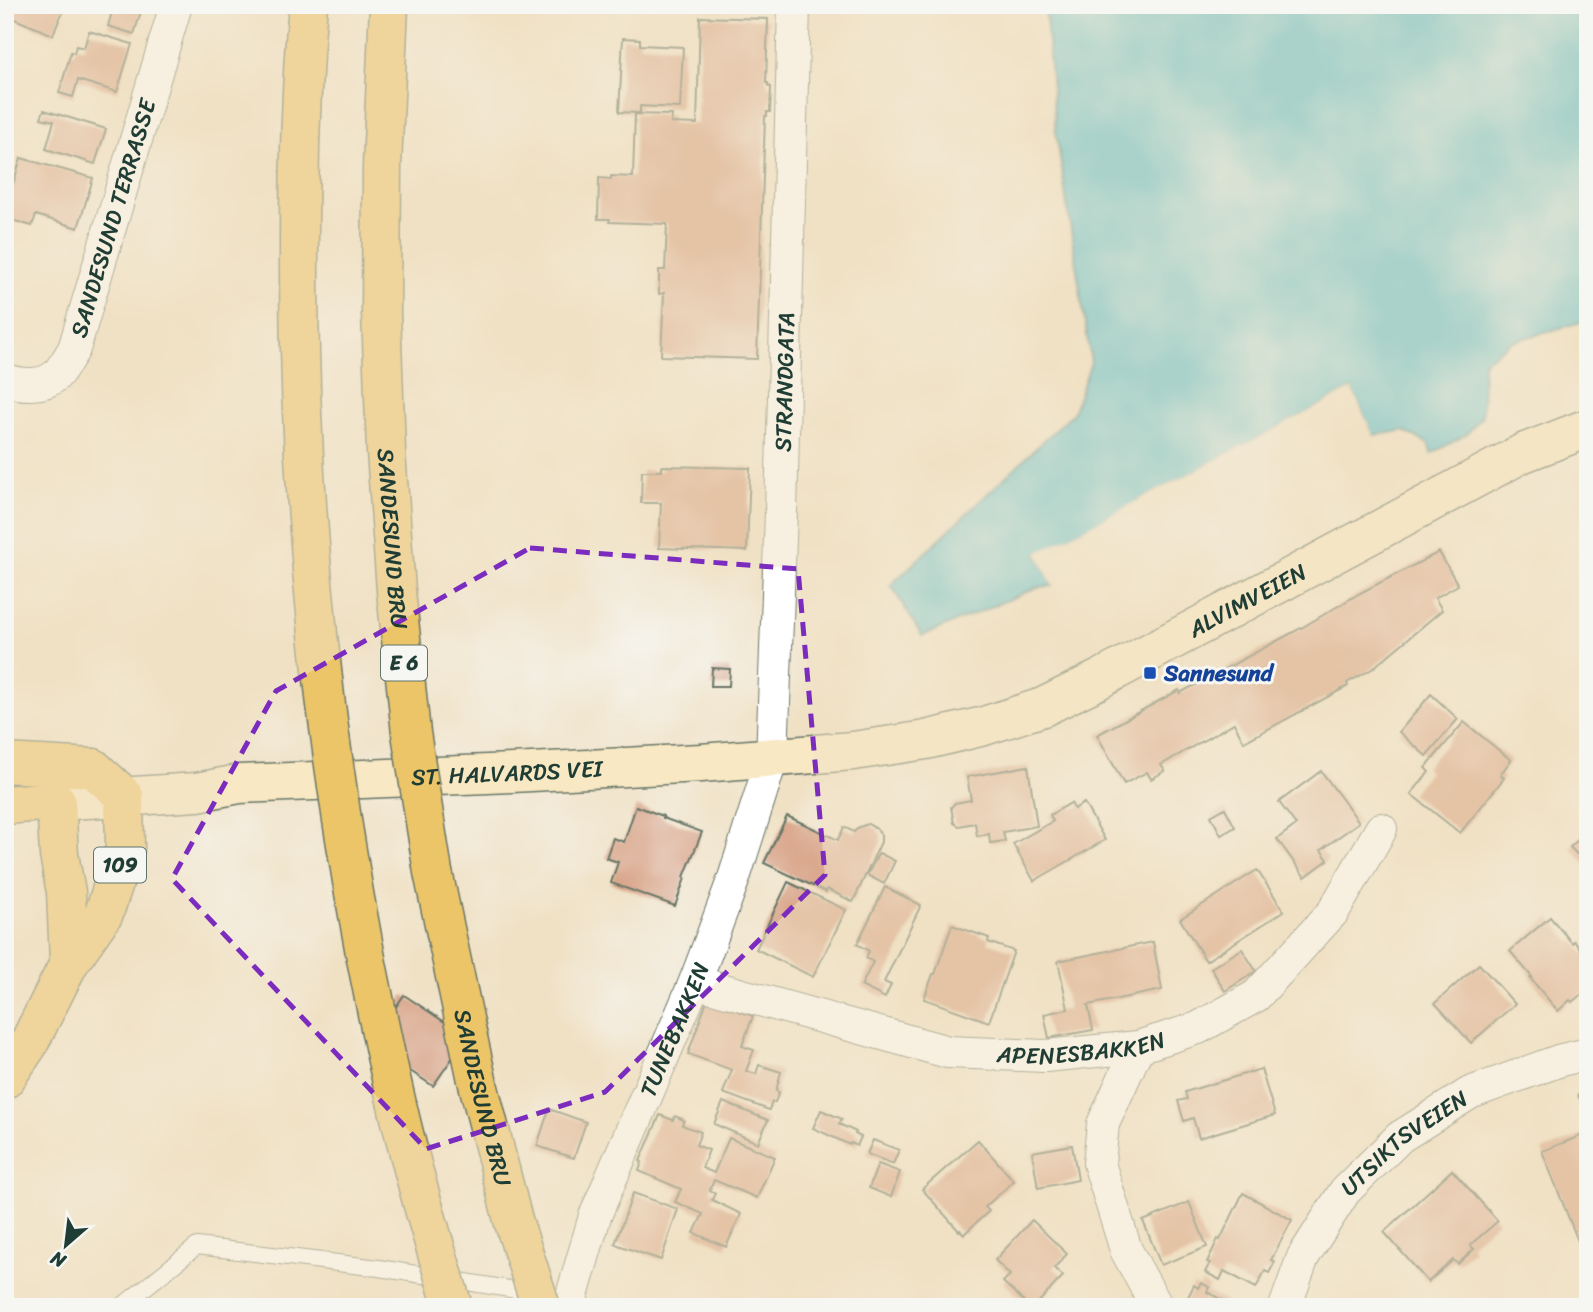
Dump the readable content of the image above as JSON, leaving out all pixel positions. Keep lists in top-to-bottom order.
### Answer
{
  "streets": {
    "main road": [
      "SANDESUND BRU",
      "ALVIMVEIEN",
      "E 6",
      "ST. HALVARDS VEI",
      "109"
    ],
    "street": [
      "SANDESUND TERRASSE",
      "STRANDGATA",
      "TUNEBAKKEN",
      "APENESBAKKEN",
      "UTSIKTSVEIEN"
    ]
  },
  "crossings": [
    ["STRANDGATA", "ALVIMVEIEN"],
    ["STRANDGATA", "ST. HALVARDS VEI"],
    ["STRANDGATA", "TUNEBAKKEN"],
    ["SANDESUND BRU", "TUNEBAKKEN"],
    ["ALVIMVEIEN", "ST. HALVARDS VEI"],
    ["ALVIMVEIEN", "TUNEBAKKEN"],
    ["ST. HALVARDS VEI", "109"],
    ["ST. HALVARDS VEI", "TUNEBAKKEN"],
    ["TUNEBAKKEN", "APENESBAKKEN"]
  ],
  "places": {
    "transit": ["Sannesund"]
  },
  "north": "bottom left"
}
